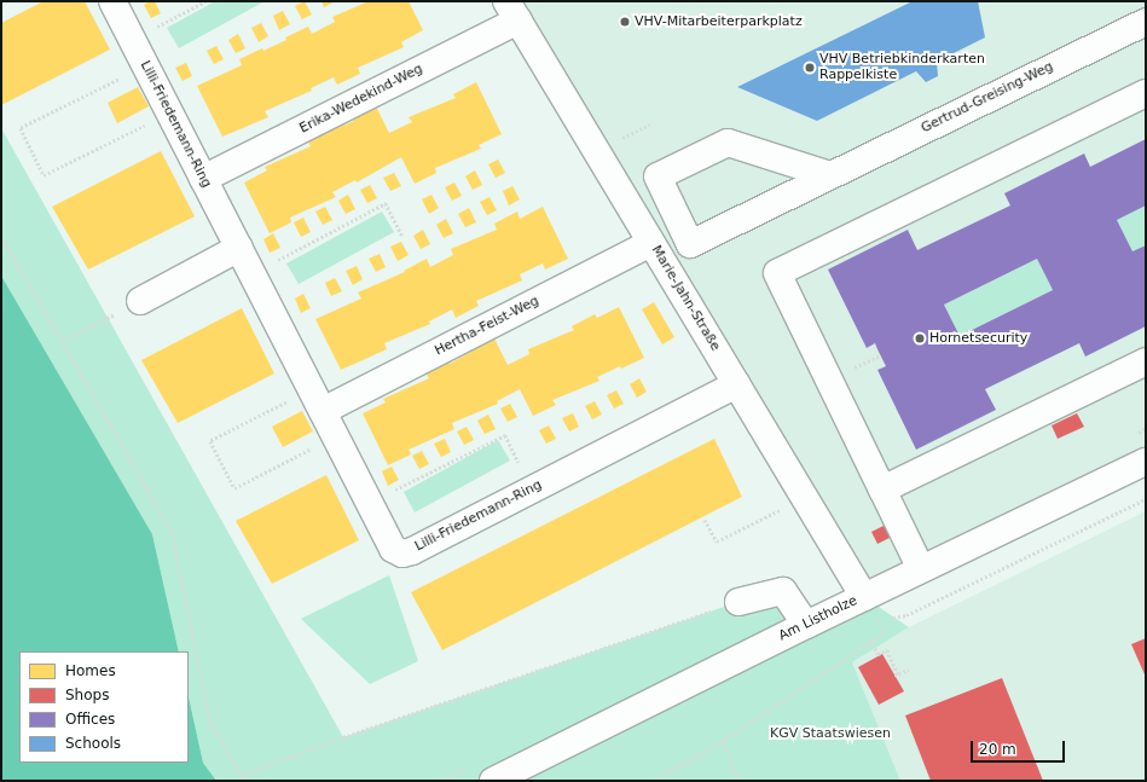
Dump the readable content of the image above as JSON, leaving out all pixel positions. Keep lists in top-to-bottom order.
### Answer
{
  "streets": {
    "street": [
      "Gertrud-Greising-Weg",
      "Erika-Wedekind-Weg",
      "Lilli-Friedemann-Ring",
      "Marie-Jahn-Straße",
      "Hertha-Feist-Weg",
      "Am Listholze"
    ]
  },
  "crossings": [
    ["Erika-Wedekind-Weg", "Lilli-Friedemann-Ring"],
    ["Erika-Wedekind-Weg", "Marie-Jahn-Straße"],
    ["Lilli-Friedemann-Ring", "Marie-Jahn-Straße"],
    ["Lilli-Friedemann-Ring", "Hertha-Feist-Weg"],
    ["Marie-Jahn-Straße", "Hertha-Feist-Weg"],
    ["Marie-Jahn-Straße", "Am Listholze"]
  ],
  "parks": ["KGV Staatswiesen"],
  "places": ["VHV-Mitarbeiterparkplatz", "VHV Betriebkinderkarten Rappelkiste", "Hornetsecurity"],
  "legend": [
    "Homes",
    "Shops",
    "Offices",
    "Schools"
  ],
  "scale_bar": "20 m"
}
